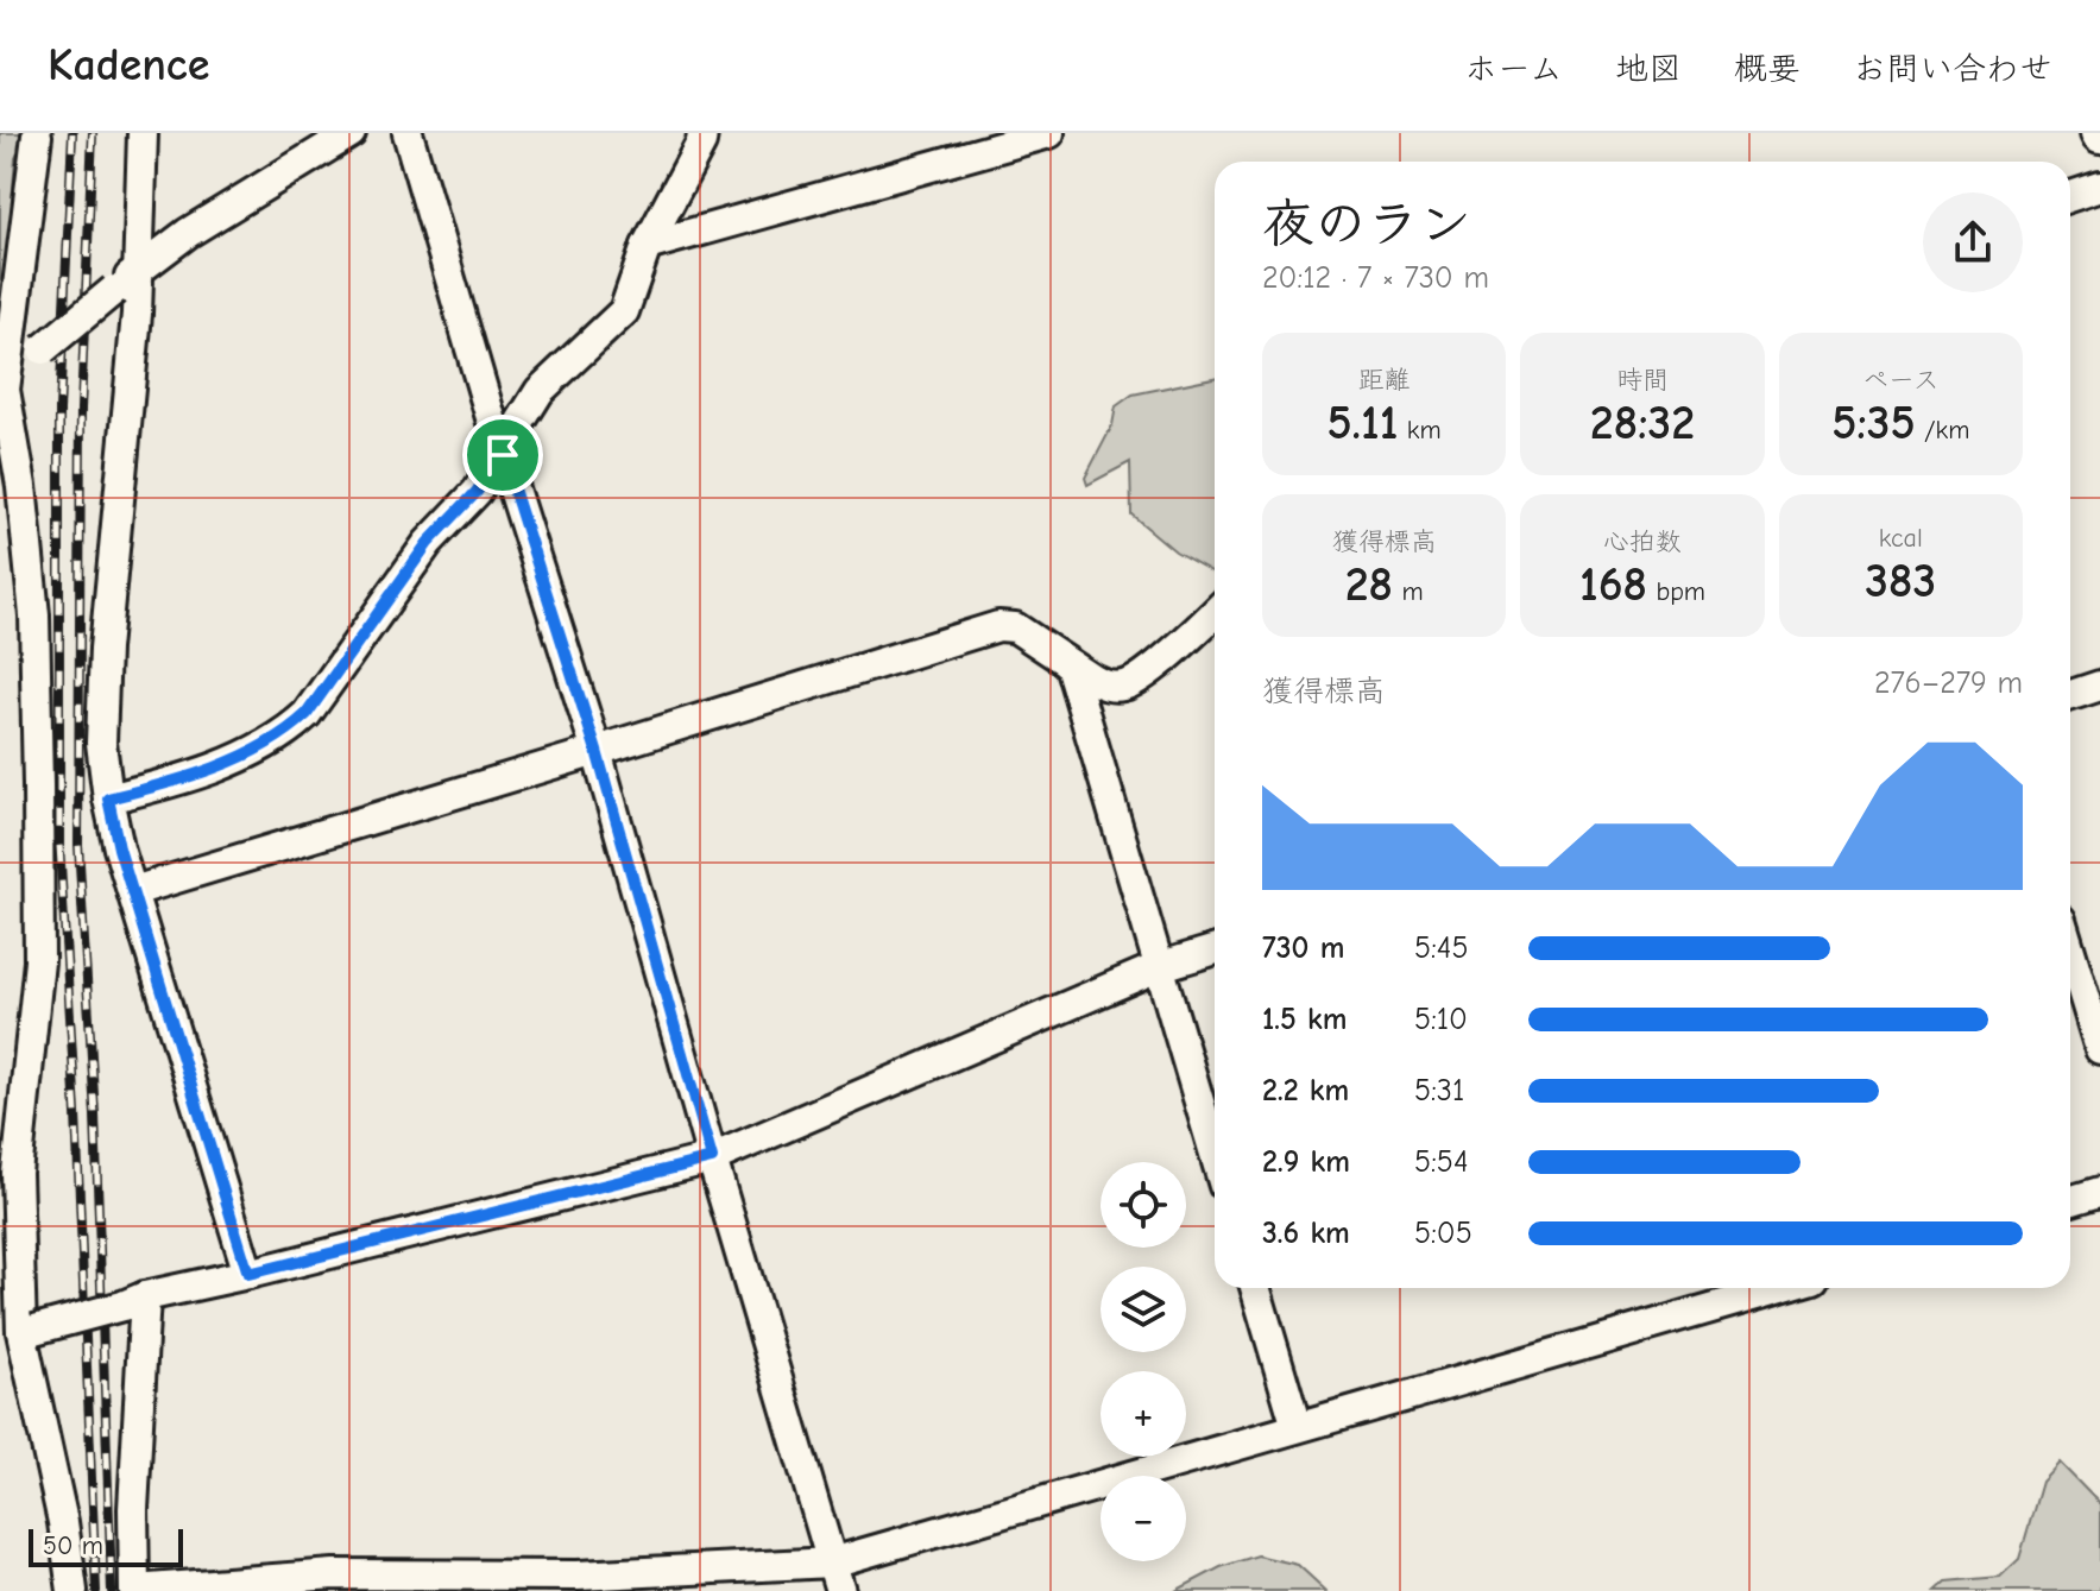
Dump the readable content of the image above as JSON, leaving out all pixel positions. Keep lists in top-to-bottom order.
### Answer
{
  "scale_bar": "50 m",
  "page": {
    "header": "Kadence",
    "nav": [
      "ホーム",
      "地図",
      "概要",
      "お問い合わせ"
    ],
    "heading": ["夜のラン", "20:12 · 7 × 730 m"],
    "stats": [
      ["距離", "5.11 km"],
      ["時間", "28:32"],
      ["ペース", "5:35 /km"],
      ["獲得標高", "28 m"],
      ["心拍数", "168 bpm"],
      ["kcal", "383"]
    ],
    "chart": ["獲得標高", "276–279 m"],
    "list": [
      {
        "name": "730 m",
        "note": "5:45"
      },
      {
        "name": "1.5 km",
        "note": "5:10"
      },
      {
        "name": "2.2 km",
        "note": "5:31"
      },
      {
        "name": "2.9 km",
        "note": "5:54"
      },
      {
        "name": "3.6 km",
        "note": "5:05"
      }
    ],
    "map_buttons": ["+", "−"],
    "scale": "50 m"
  }
}
